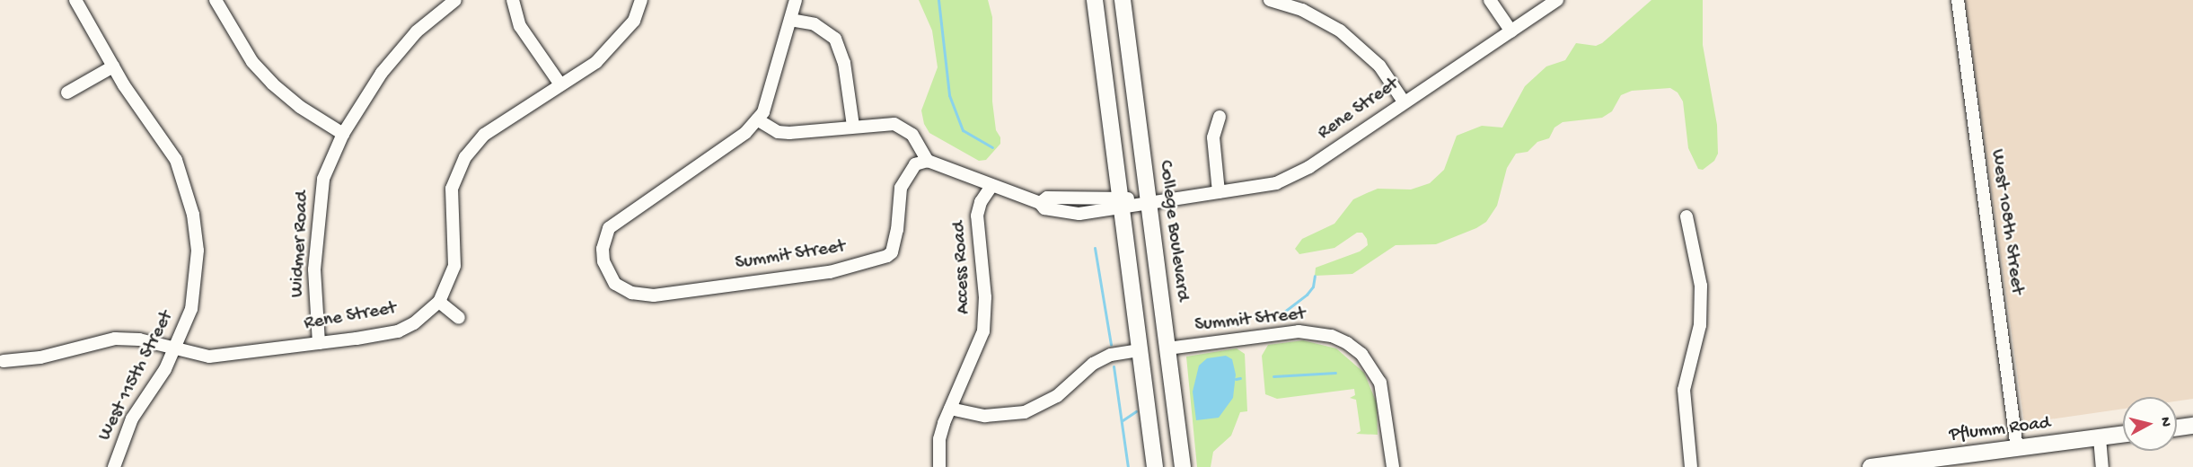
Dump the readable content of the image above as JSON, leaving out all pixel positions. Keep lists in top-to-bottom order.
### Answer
{
  "streets": {
    "main road": ["College Boulevard", "Pflumm Road"],
    "street": [
      "Rene Street",
      "West 108th Street",
      "Widmer Road",
      "Summit Street",
      "Access Road",
      "West 115th Street"
    ]
  },
  "crossings": [
    ["Rene Street", "College Boulevard"],
    ["Rene Street", "Widmer Road"],
    ["Rene Street", "Summit Street"],
    ["Rene Street", "Access Road"],
    ["Rene Street", "West 115th Street"],
    ["West 108th Street", "Pflumm Road"],
    ["College Boulevard", "Summit Street"]
  ],
  "north": "right"
}
